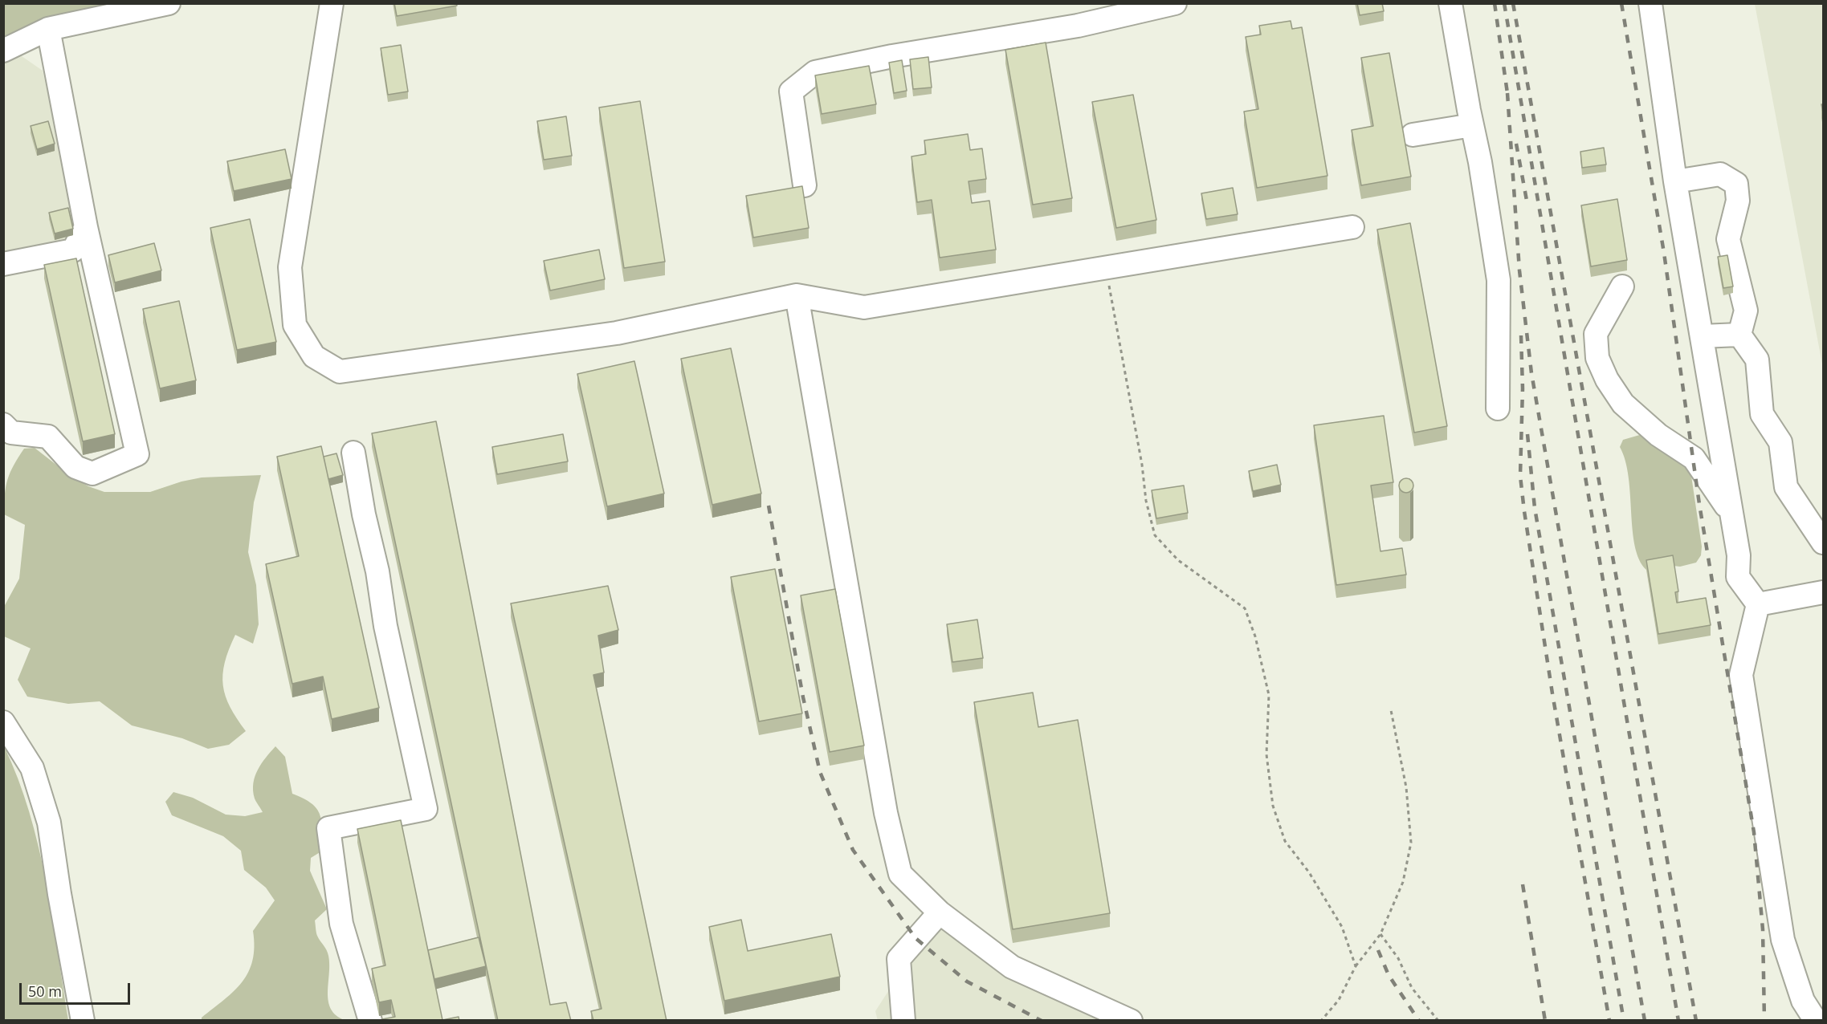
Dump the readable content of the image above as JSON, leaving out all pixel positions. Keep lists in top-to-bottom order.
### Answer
{
  "scale_bar": "50 m"
}
